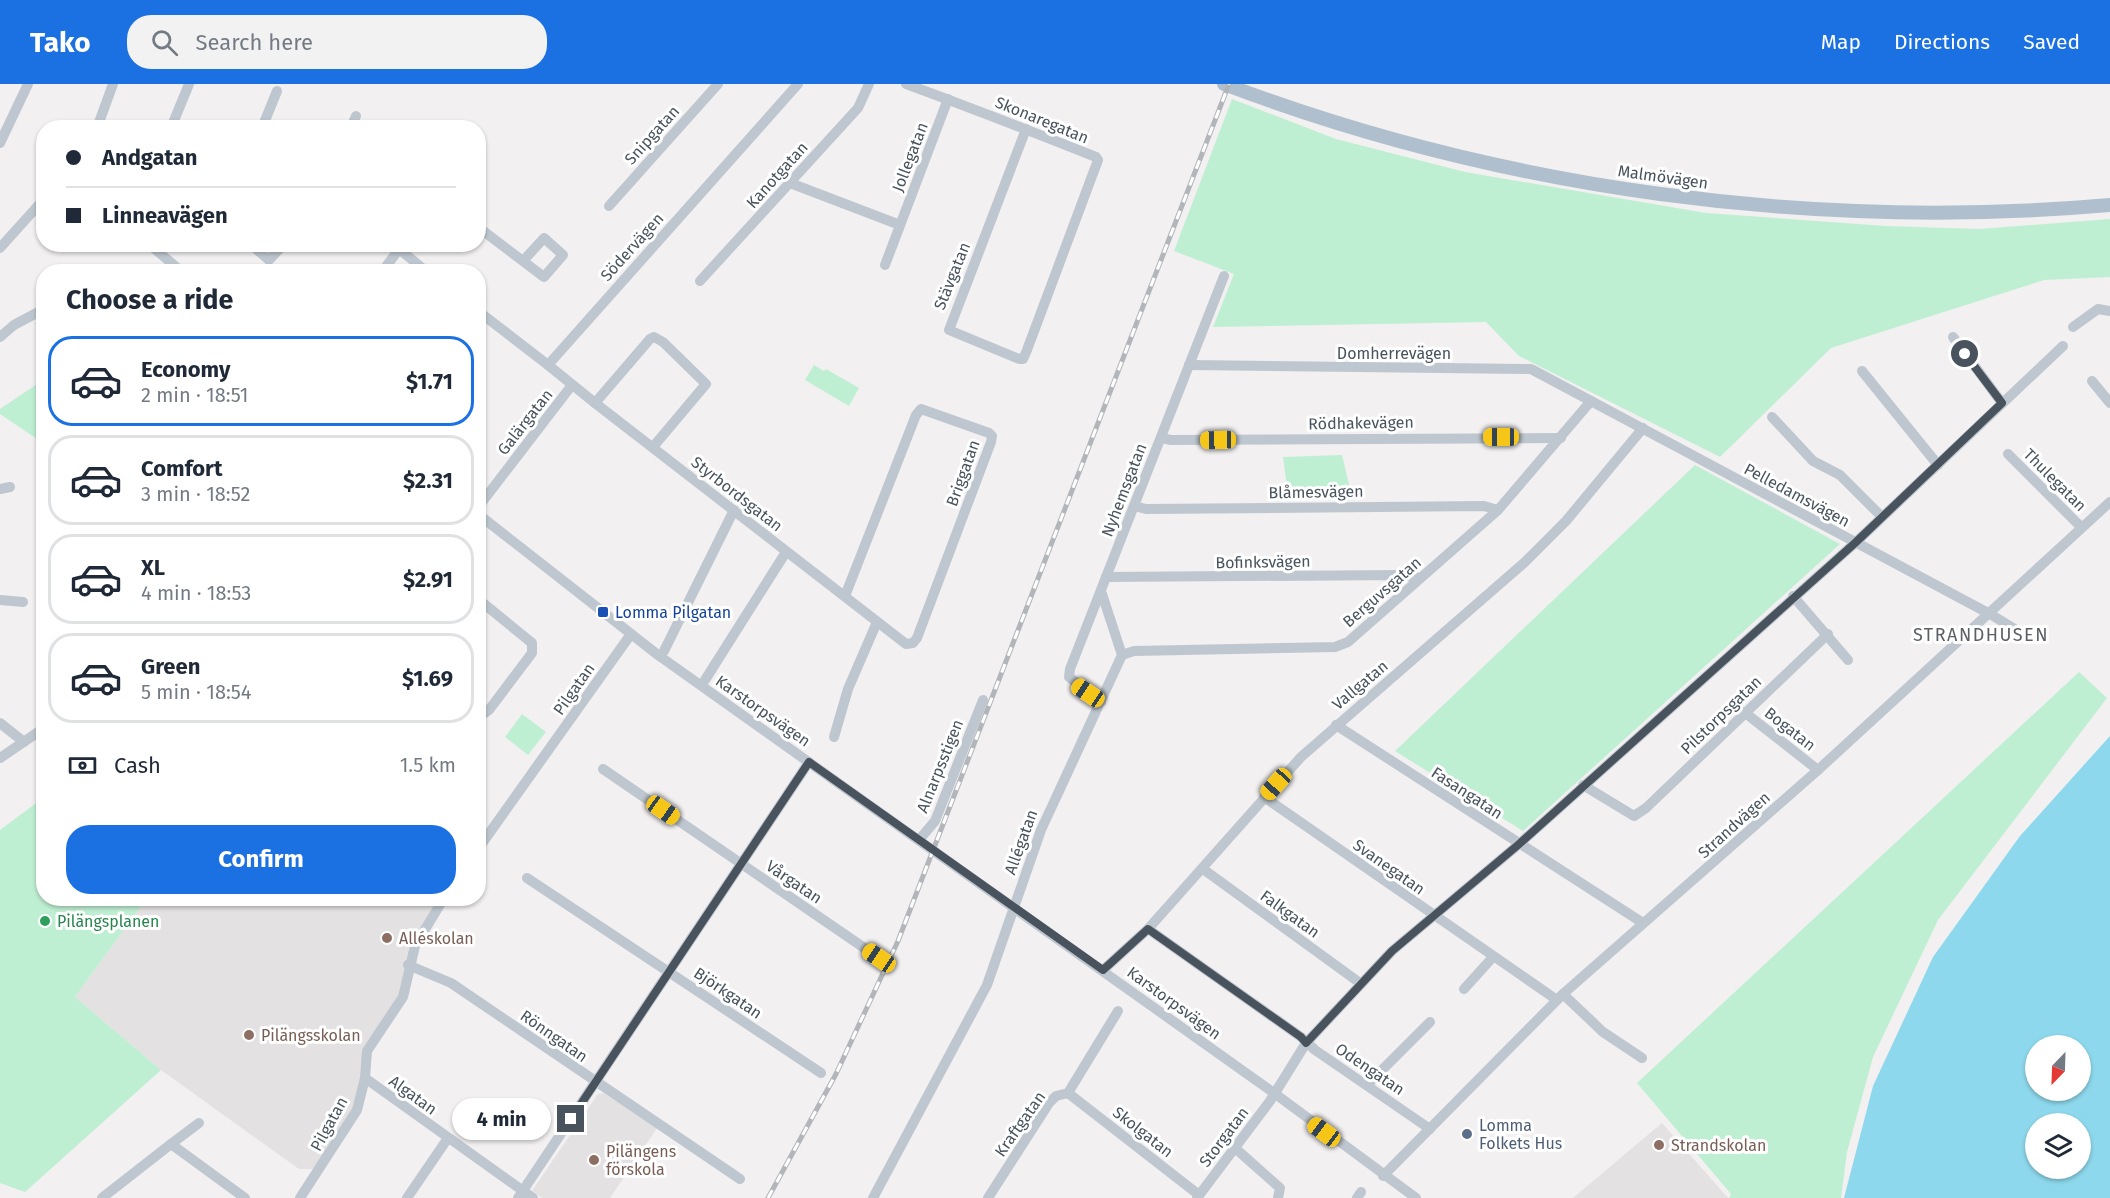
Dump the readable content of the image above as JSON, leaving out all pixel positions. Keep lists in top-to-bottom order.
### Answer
{
  "streets": {
    "main road": ["Malmövägen"],
    "street": [
      "Skonaregatan",
      "Snipgatan",
      "Jollegatan",
      "Kanotgatan",
      "Södervägen",
      "Stävgatan",
      "Domherrevägen",
      "Galärgatan",
      "Rödhakevägen",
      "Briggatan",
      "Thulegatan",
      "Nyhemsgatan",
      "Blåmesvägen",
      "Styrbordsgatan",
      "Pelledamsvägen",
      "Bofinksvägen",
      "Berguvsgatan",
      "Vallgatan",
      "Pilgatan",
      "Karstorpsvägen",
      "Pilstorpsgatan",
      "Bogatan",
      "Alnarpsstigen",
      "Fasangatan",
      "Strandvägen",
      "Allégatan",
      "Svanegatan",
      "Vårgatan",
      "Falkgatan",
      "Björkgatan",
      "Rönngatan",
      "Odengatan",
      "Algatan",
      "Kraftgatan",
      "Skolgatan",
      "Storgatan"
    ]
  },
  "crossings": [
    ["Skonaregatan", "Jollegatan"],
    ["Skonaregatan", "Stävgatan"],
    ["Södervägen", "Styrbordsgatan"],
    ["Domherrevägen", "Nyhemsgatan"],
    ["Domherrevägen", "Pelledamsvägen"],
    ["Domherrevägen", "Berguvsgatan"],
    ["Galärgatan", "Styrbordsgatan"],
    ["Rödhakevägen", "Nyhemsgatan"],
    ["Rödhakevägen", "Berguvsgatan"],
    ["Briggatan", "Styrbordsgatan"],
    ["Thulegatan", "Strandvägen"],
    ["Nyhemsgatan", "Blåmesvägen"],
    ["Nyhemsgatan", "Bofinksvägen"],
    ["Nyhemsgatan", "Allégatan"],
    ["Blåmesvägen", "Berguvsgatan"],
    ["Pelledamsvägen", "Berguvsgatan"],
    ["Pelledamsvägen", "Vallgatan"],
    ["Pelledamsvägen", "Strandvägen"],
    ["Pelledamsvägen", "Storgatan"],
    ["Bofinksvägen", "Berguvsgatan"],
    ["Berguvsgatan", "Allégatan"],
    ["Vallgatan", "Karstorpsvägen"],
    ["Vallgatan", "Fasangatan"],
    ["Vallgatan", "Svanegatan"],
    ["Vallgatan", "Falkgatan"],
    ["Vallgatan", "Odengatan"],
    ["Pilgatan", "Karstorpsvägen"],
    ["Pilgatan", "Rönngatan"],
    ["Pilgatan", "Algatan"],
    ["Karstorpsvägen", "Alnarpsstigen"],
    ["Karstorpsvägen", "Strandvägen"],
    ["Karstorpsvägen", "Allégatan"],
    ["Karstorpsvägen", "Storgatan"],
    ["Pilstorpsgatan", "Bogatan"],
    ["Pilstorpsgatan", "Storgatan"],
    ["Bogatan", "Strandvägen"],
    ["Fasangatan", "Strandvägen"],
    ["Fasangatan", "Storgatan"],
    ["Strandvägen", "Svanegatan"],
    ["Strandvägen", "Odengatan"],
    ["Svanegatan", "Storgatan"],
    ["Falkgatan", "Storgatan"],
    ["Odengatan", "Storgatan"],
    ["Kraftgatan", "Skolgatan"],
    ["Skolgatan", "Storgatan"]
  ],
  "districts": ["STRANDHUSEN"],
  "places": {
    "transit": ["Lomma Pilgatan"],
    "other": [
      "Pilängsplanen",
      "Alléskolan",
      "Pilängsskolan",
      "Lomma Folkets Hus",
      "Strandskolan",
      "Pilängens förskola"
    ]
  },
  "north": "bottom left",
  "page": {
    "header": "Tako",
    "search": "Search here",
    "nav": ["Map", "Directions", "Saved"],
    "banner": ["Andgatan", "Linneavägen"],
    "heading": "Choose a ride",
    "list": [
      {
        "name": "Economy",
        "note": "2 min · 18:51",
        "value": "$1.71"
      },
      {
        "name": "Comfort",
        "note": "3 min · 18:52",
        "value": "$2.31"
      },
      {
        "name": "XL",
        "note": "4 min · 18:53",
        "value": "$2.91"
      },
      {
        "name": "Green",
        "note": "5 min · 18:54",
        "value": "$1.69"
      }
    ],
    "pay": ["Cash", "1.5 km"],
    "buttons": "Confirm",
    "bubble": "4 min"
  }
}
